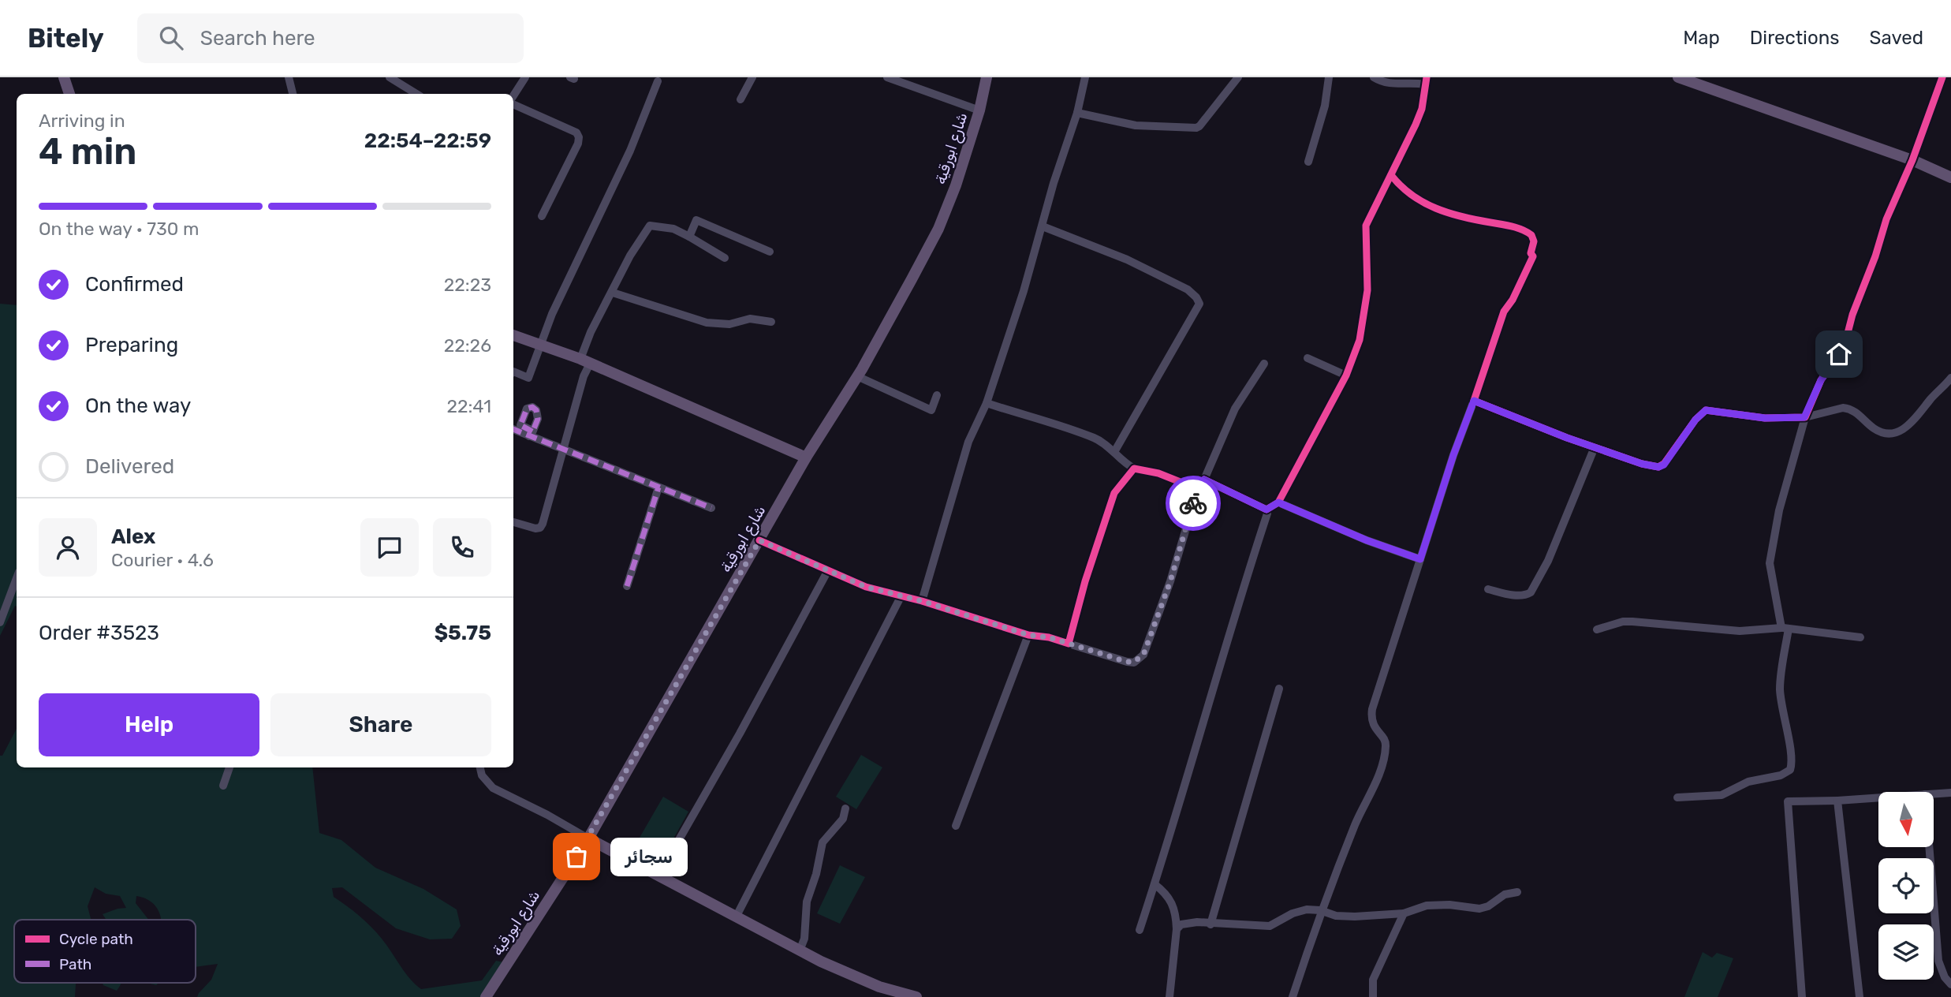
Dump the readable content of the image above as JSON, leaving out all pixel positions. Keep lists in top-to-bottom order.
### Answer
{
  "streets": {
    "main road": ["شارع ابورقية"]
  },
  "places": ["سجائر"],
  "legend": ["Cycle path", "Path"],
  "north": "bottom",
  "page": {
    "header": "Bitely",
    "search": "Search here",
    "nav": ["Map", "Directions", "Saved"],
    "heading": ["4 min", "Arriving in", "22:54–22:59"],
    "panel": [
      "Alex",
      "Courier · 4.6",
      "Order #3523",
      "$5.75"
    ],
    "bar": "On the way · 730 m",
    "list": [
      ["Confirmed", "22:23"],
      ["Preparing", "22:26"],
      ["On the way", "22:41"],
      "Delivered"
    ],
    "buttons": ["Help", "Share"],
    "bubble": "سجائر"
  }
}
